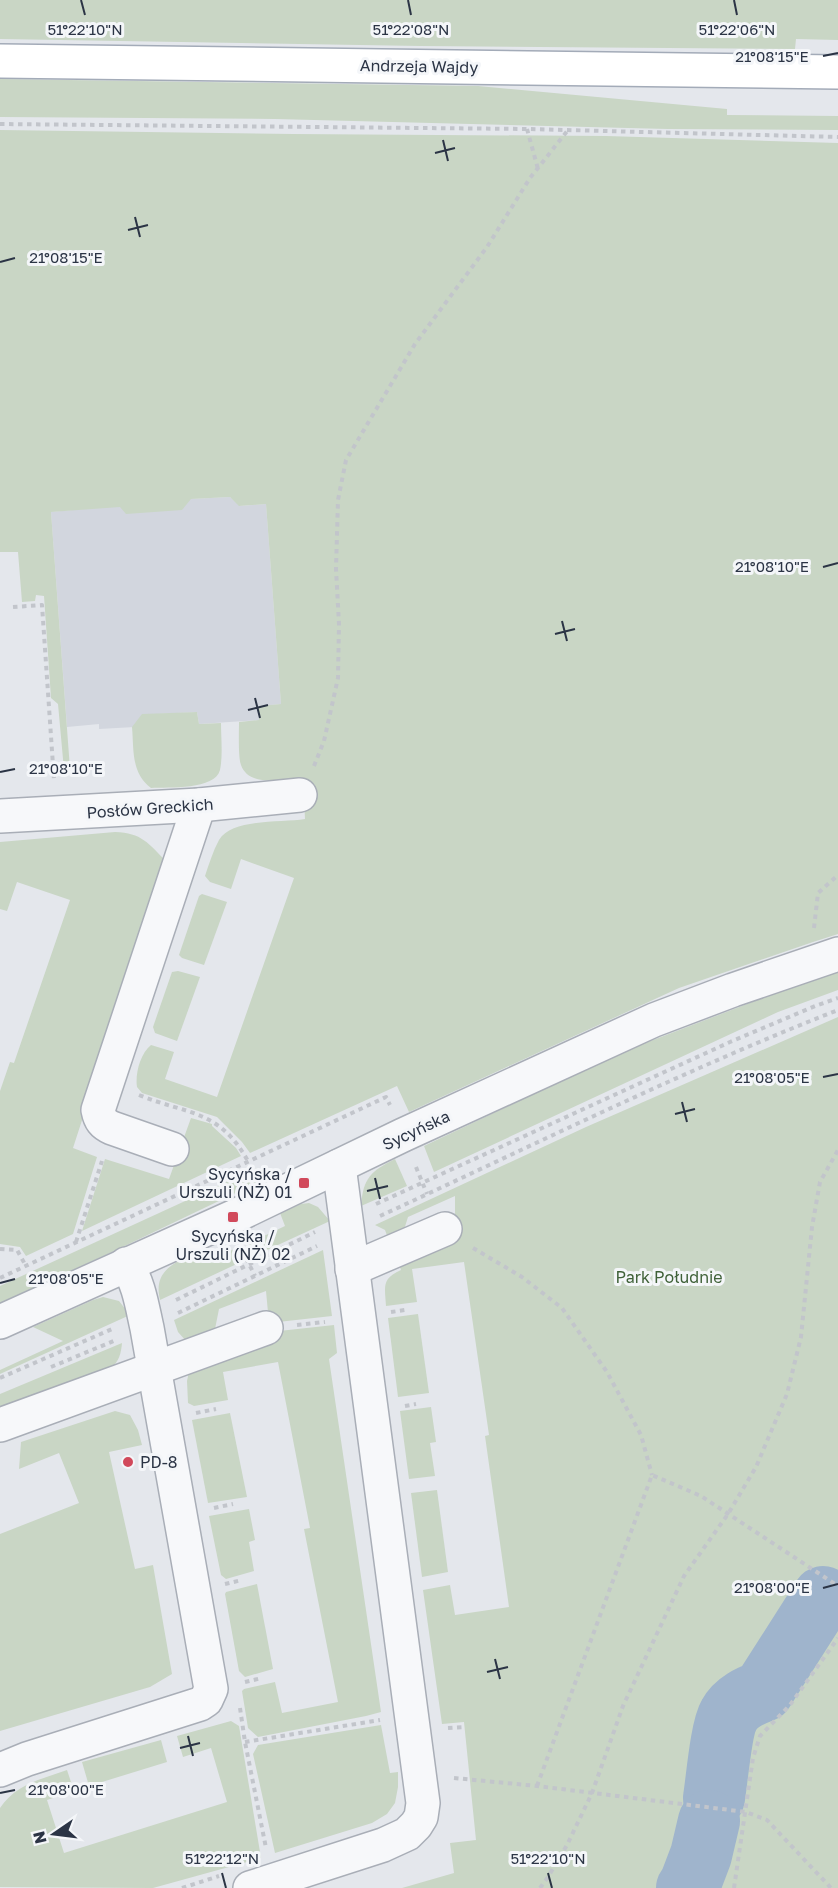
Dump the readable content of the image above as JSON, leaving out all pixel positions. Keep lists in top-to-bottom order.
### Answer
{
  "streets": {
    "main road": ["Andrzeja Wajdy"],
    "street": ["Posłów Greckich", "Sycyńska"]
  },
  "parks": ["Park Południe"],
  "places": {
    "transit": ["Sycyńska / Urszuli (NŻ) 01", "Sycyńska / Urszuli (NŻ) 02"],
    "other": ["PD-8"]
  },
  "north": "left",
  "coordinates": [
    "51°22'06\"N",
    "51°22'10\"N",
    "51°22'08\"N",
    "21°08'15\"E",
    "21°08'10\"E",
    "21°08'05\"E",
    "21°08'00\"E",
    "51°22'12\"N"
  ]
}
